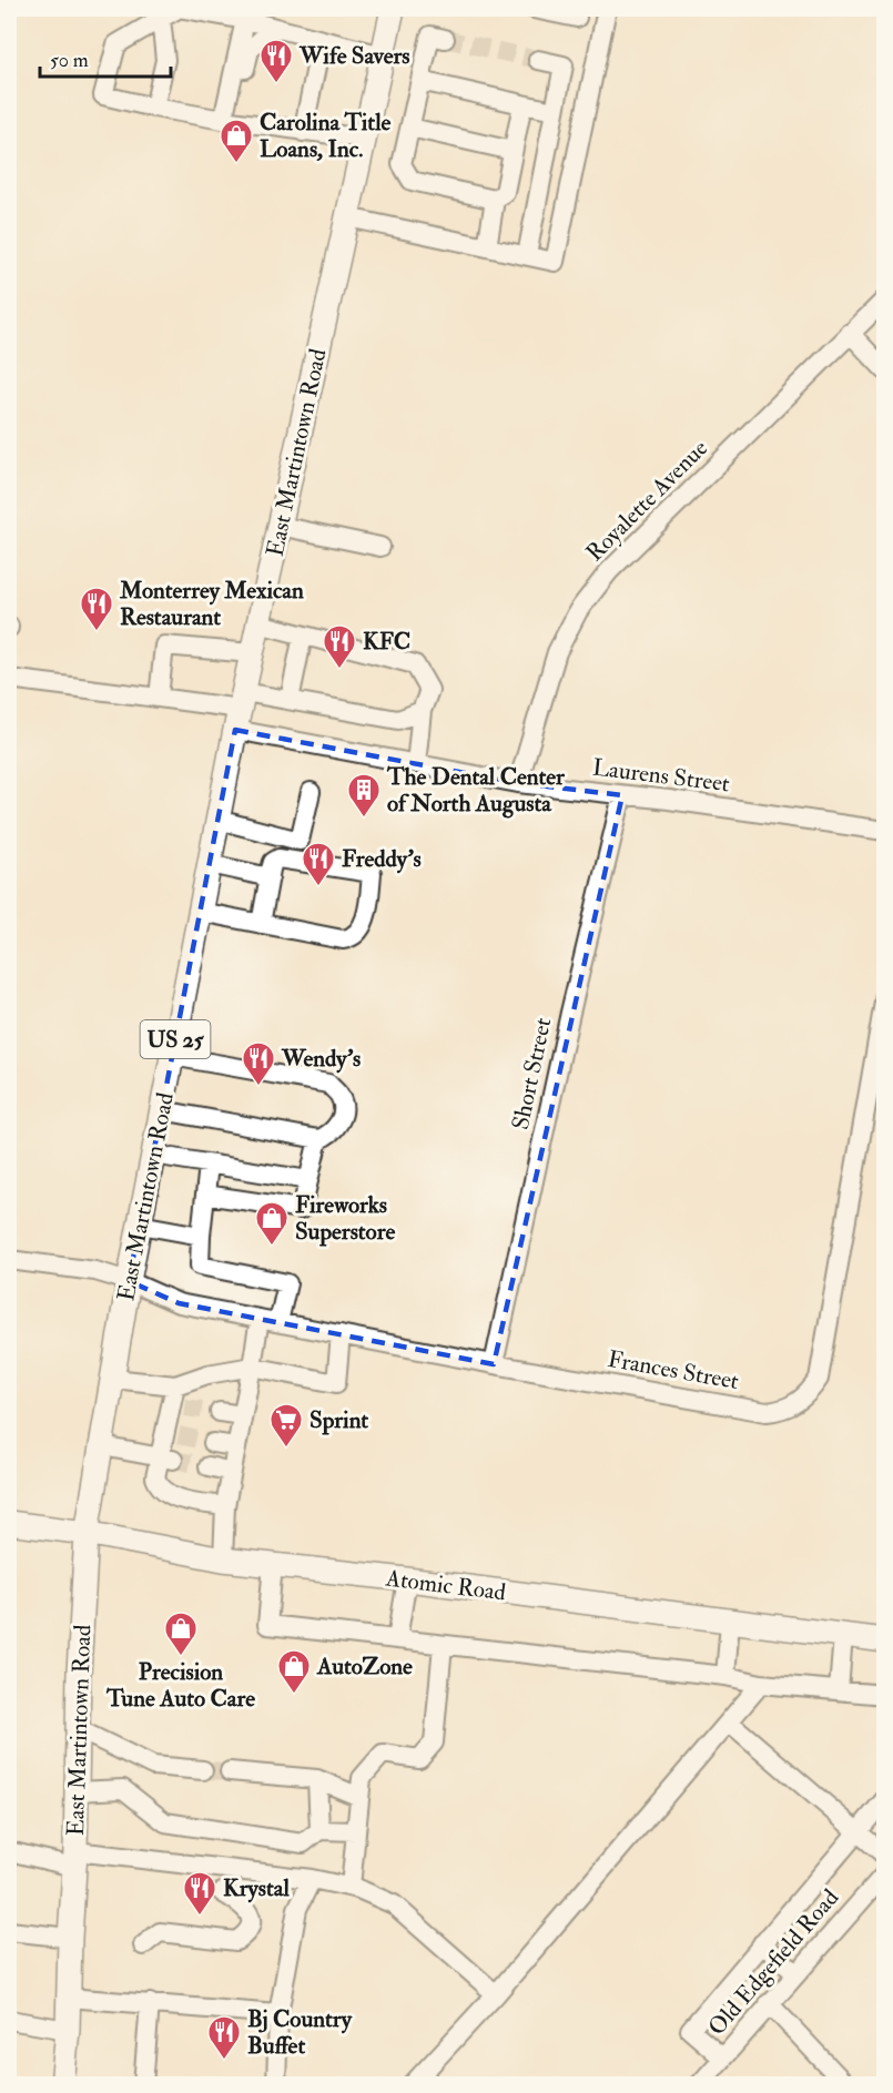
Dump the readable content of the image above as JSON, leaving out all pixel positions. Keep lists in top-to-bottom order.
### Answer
{
  "streets": {
    "main road": ["East Martintown Road", "US 25", "Atomic Road"],
    "street": [
      "Royalette Avenue",
      "Laurens Street",
      "Short Street",
      "Frances Street",
      "Old Edgefield Road"
    ]
  },
  "crossings": [
    ["East Martintown Road", "Laurens Street"],
    ["East Martintown Road", "Frances Street"],
    ["East Martintown Road", "Atomic Road"],
    ["Royalette Avenue", "Laurens Street"],
    ["Laurens Street", "Short Street"],
    ["Short Street", "Frances Street"]
  ],
  "places": {
    "restaurant": [
      "Wife Savers",
      "Monterrey Mexican Restaurant",
      "KFC",
      "Freddy's",
      "Wendy's",
      "Krystal",
      "Bj Country Buffet"
    ],
    "shop": [
      "Carolina Title Loans, Inc.",
      "Fireworks Superstore",
      "Precision Tune Auto Care",
      "AutoZone"
    ],
    "building": ["The Dental Center of North Augusta"],
    "supermarket": ["Sprint"]
  },
  "scale_bar": "50 m"
}
